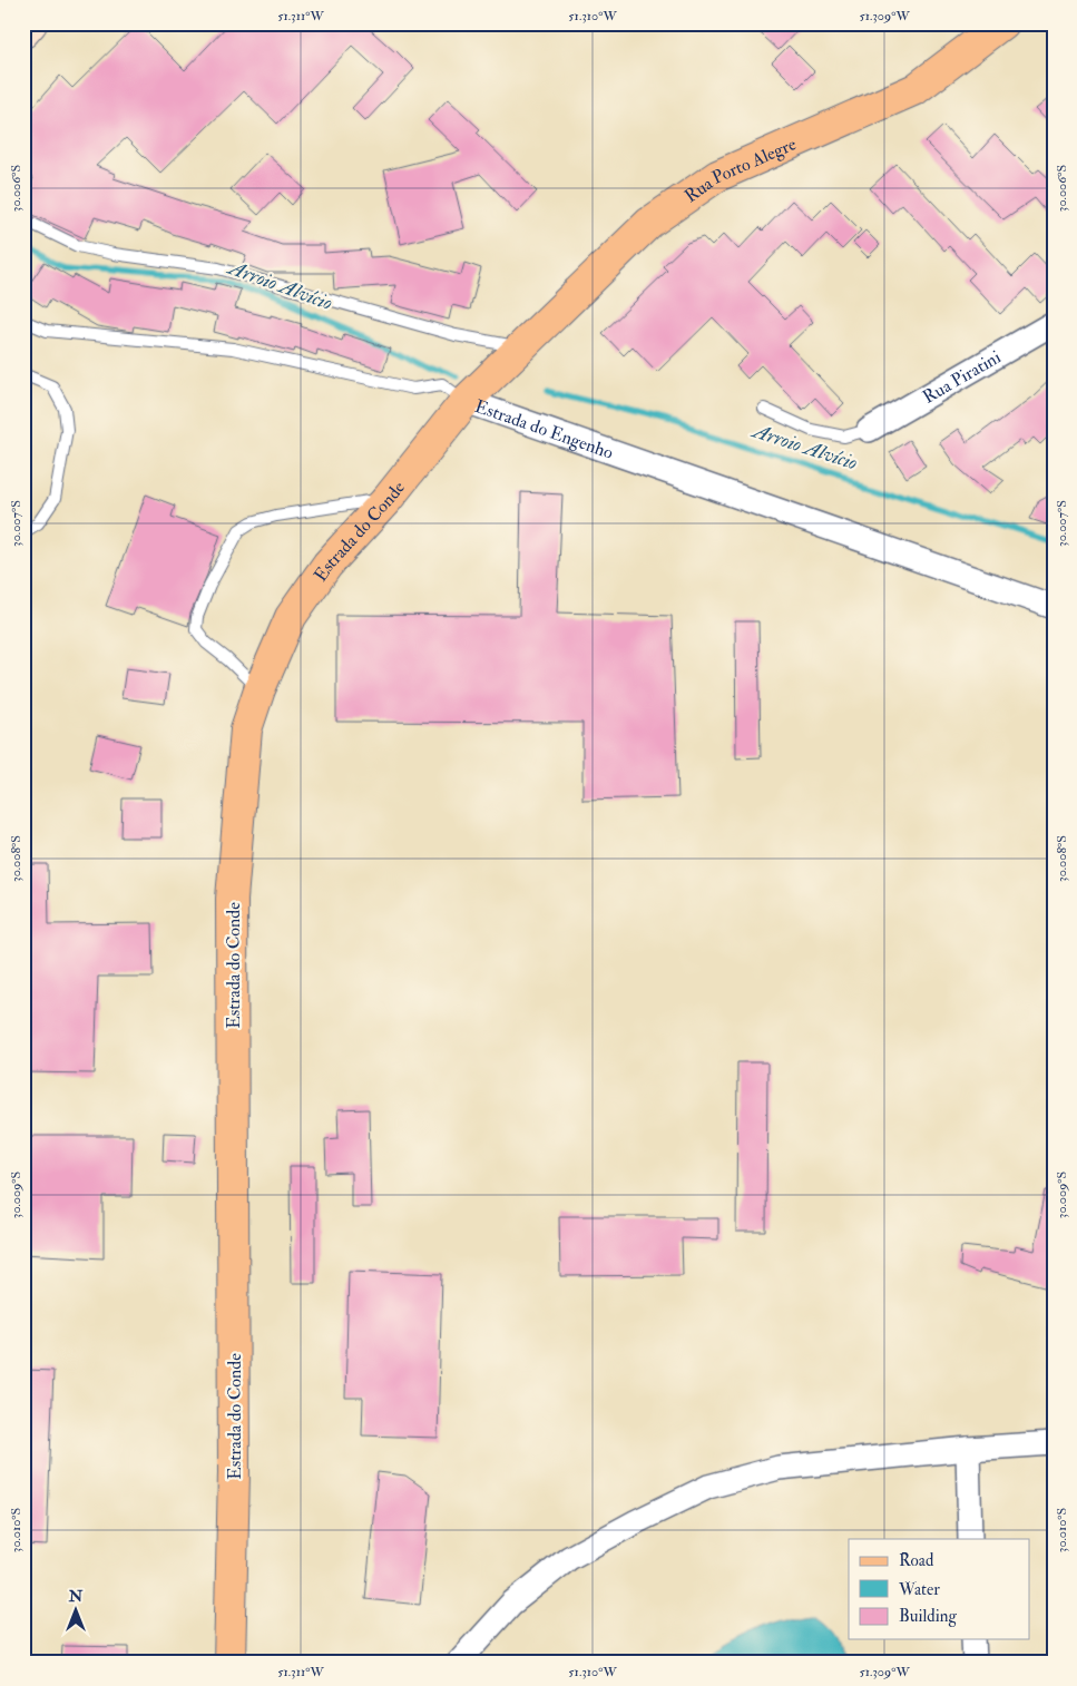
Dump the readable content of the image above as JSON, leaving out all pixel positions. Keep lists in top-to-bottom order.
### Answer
{
  "streets": {
    "main road": ["Rua Porto Alegre", "Estrada do Conde"],
    "street": ["Rua Piratini", "Estrada do Engenho"]
  },
  "crossings": [
    ["Rua Porto Alegre", "Estrada do Conde"],
    ["Estrada do Engenho", "Estrada do Conde"]
  ],
  "water": ["Arroio Alvício"],
  "legend": ["Road", "Water", "Building"],
  "north": "top",
  "coordinates": [
    "51.311°W",
    "51.310°W",
    "51.309°W",
    "30.006°S",
    "30.007°S",
    "30.008°S",
    "30.009°S",
    "30.010°S"
  ]
}
